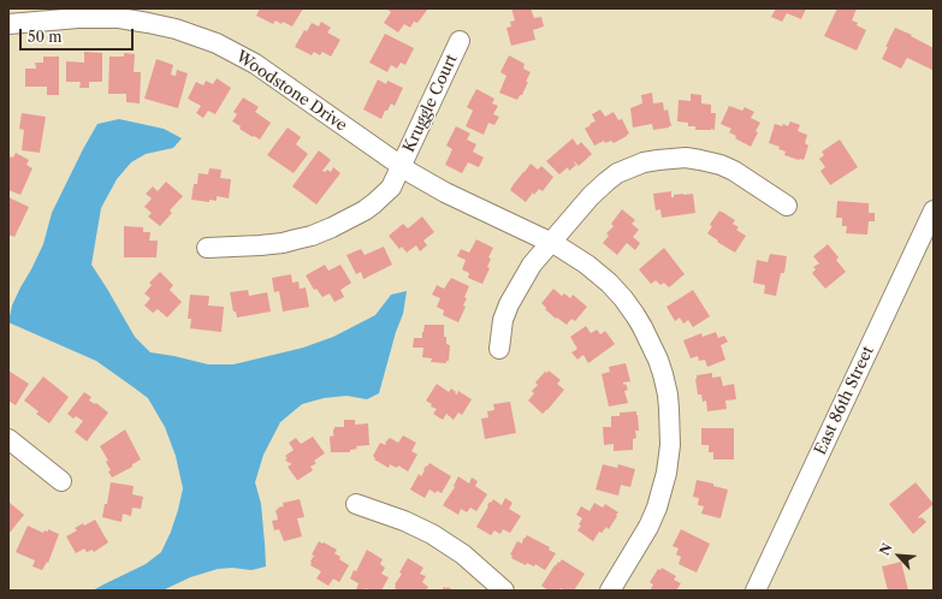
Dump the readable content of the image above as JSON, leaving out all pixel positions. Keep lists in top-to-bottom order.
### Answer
{
  "streets": {
    "street": ["Woodstone Drive", "Kruggle Court", "East 86th Street"]
  },
  "crossings": [
    ["Woodstone Drive", "Kruggle Court"]
  ],
  "scale_bar": "50 m",
  "north": "top left"
}
